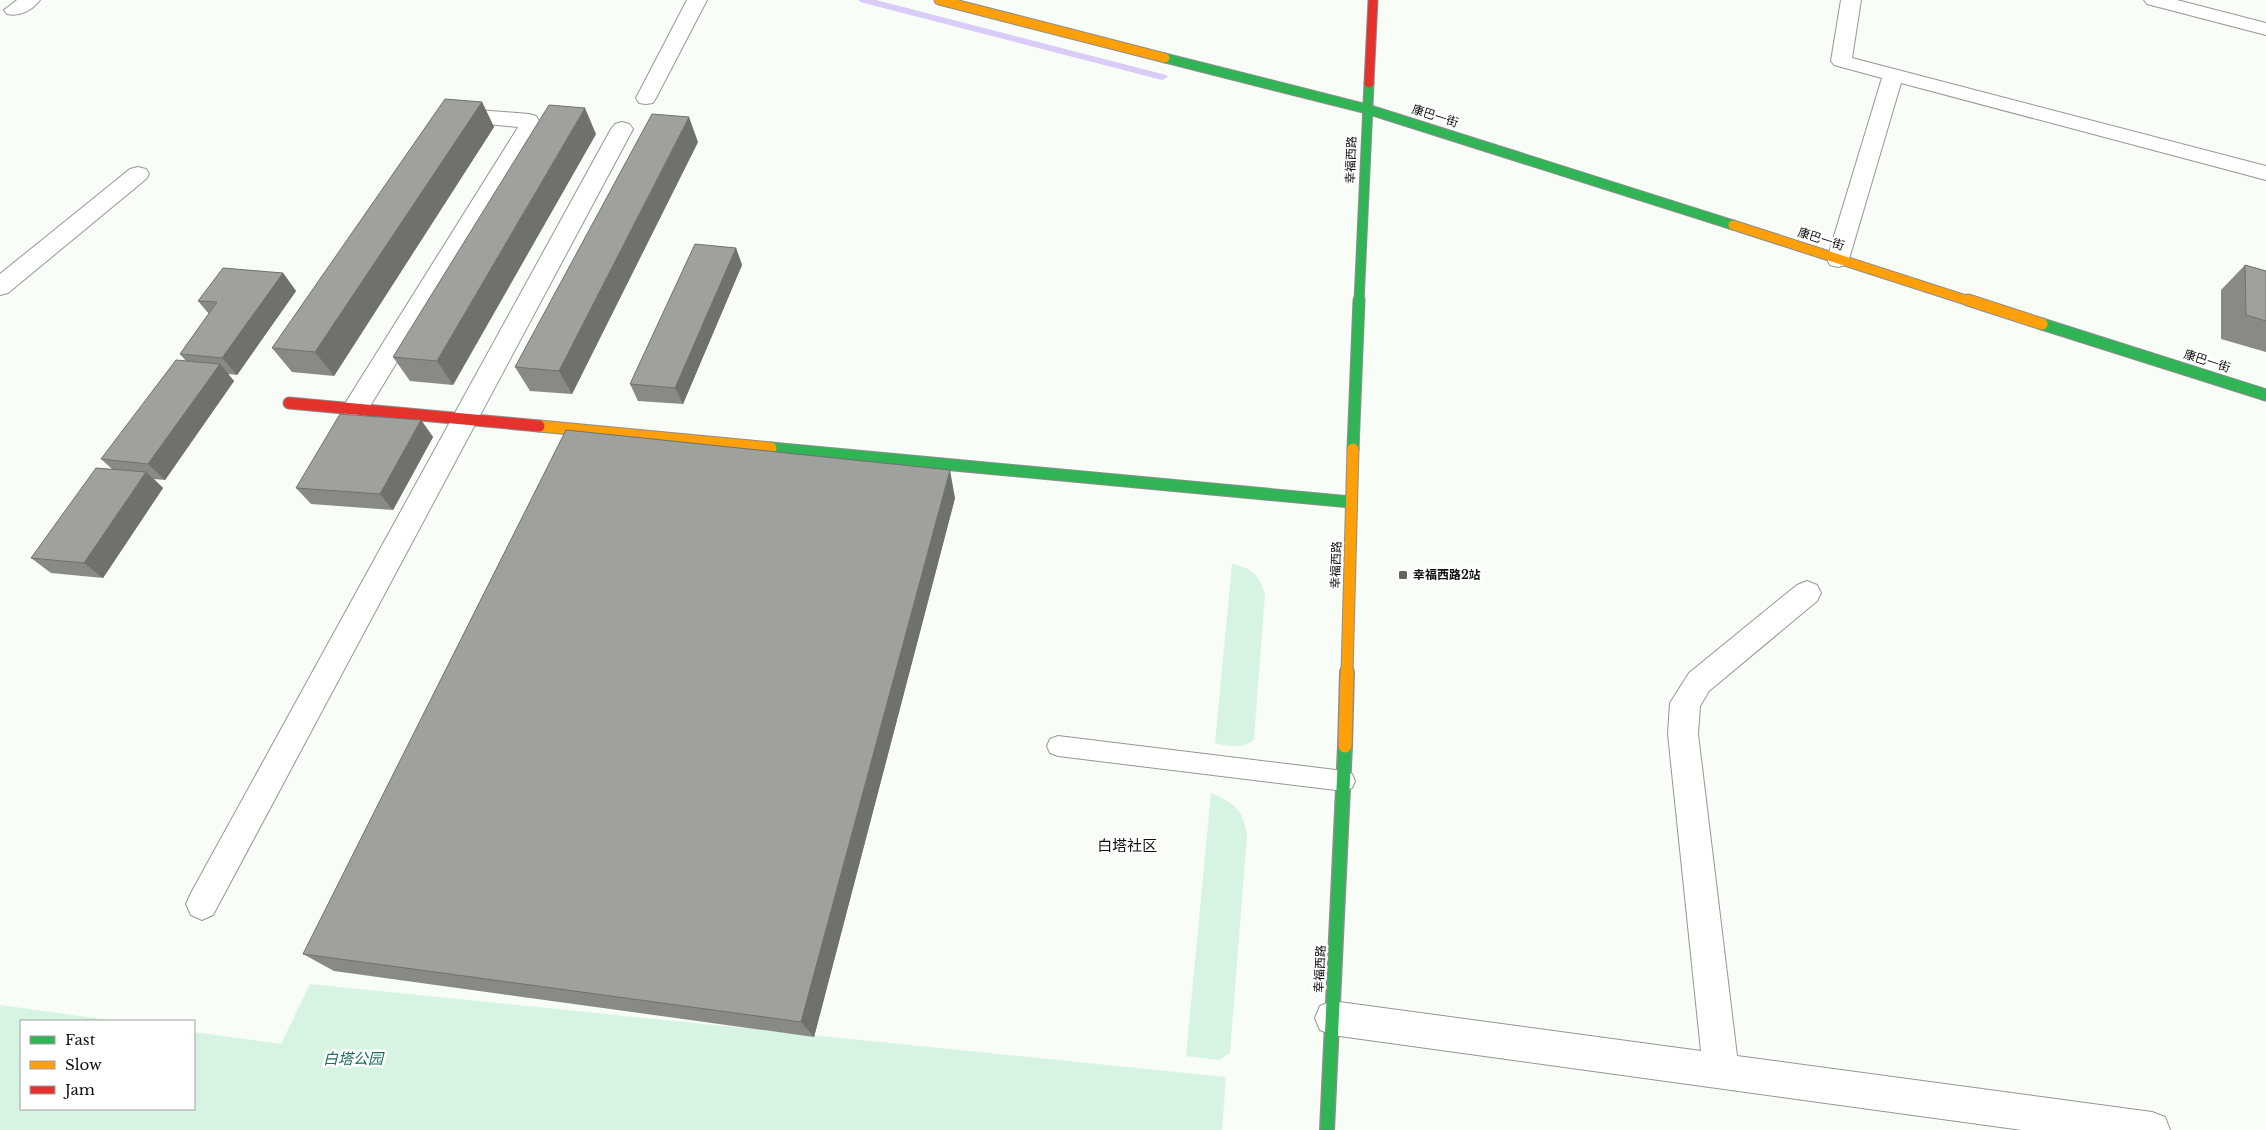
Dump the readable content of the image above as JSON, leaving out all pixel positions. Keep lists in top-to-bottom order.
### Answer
{
  "streets": {
    "main road": ["康巴一街", "幸福西路"]
  },
  "crossings": [
    ["康巴一街", "幸福西路"]
  ],
  "districts": ["白塔社区"],
  "parks": ["白塔公园"],
  "places": {
    "transit": ["幸福西路2站"]
  },
  "legend": ["Fast", "Slow", "Jam"]
}
